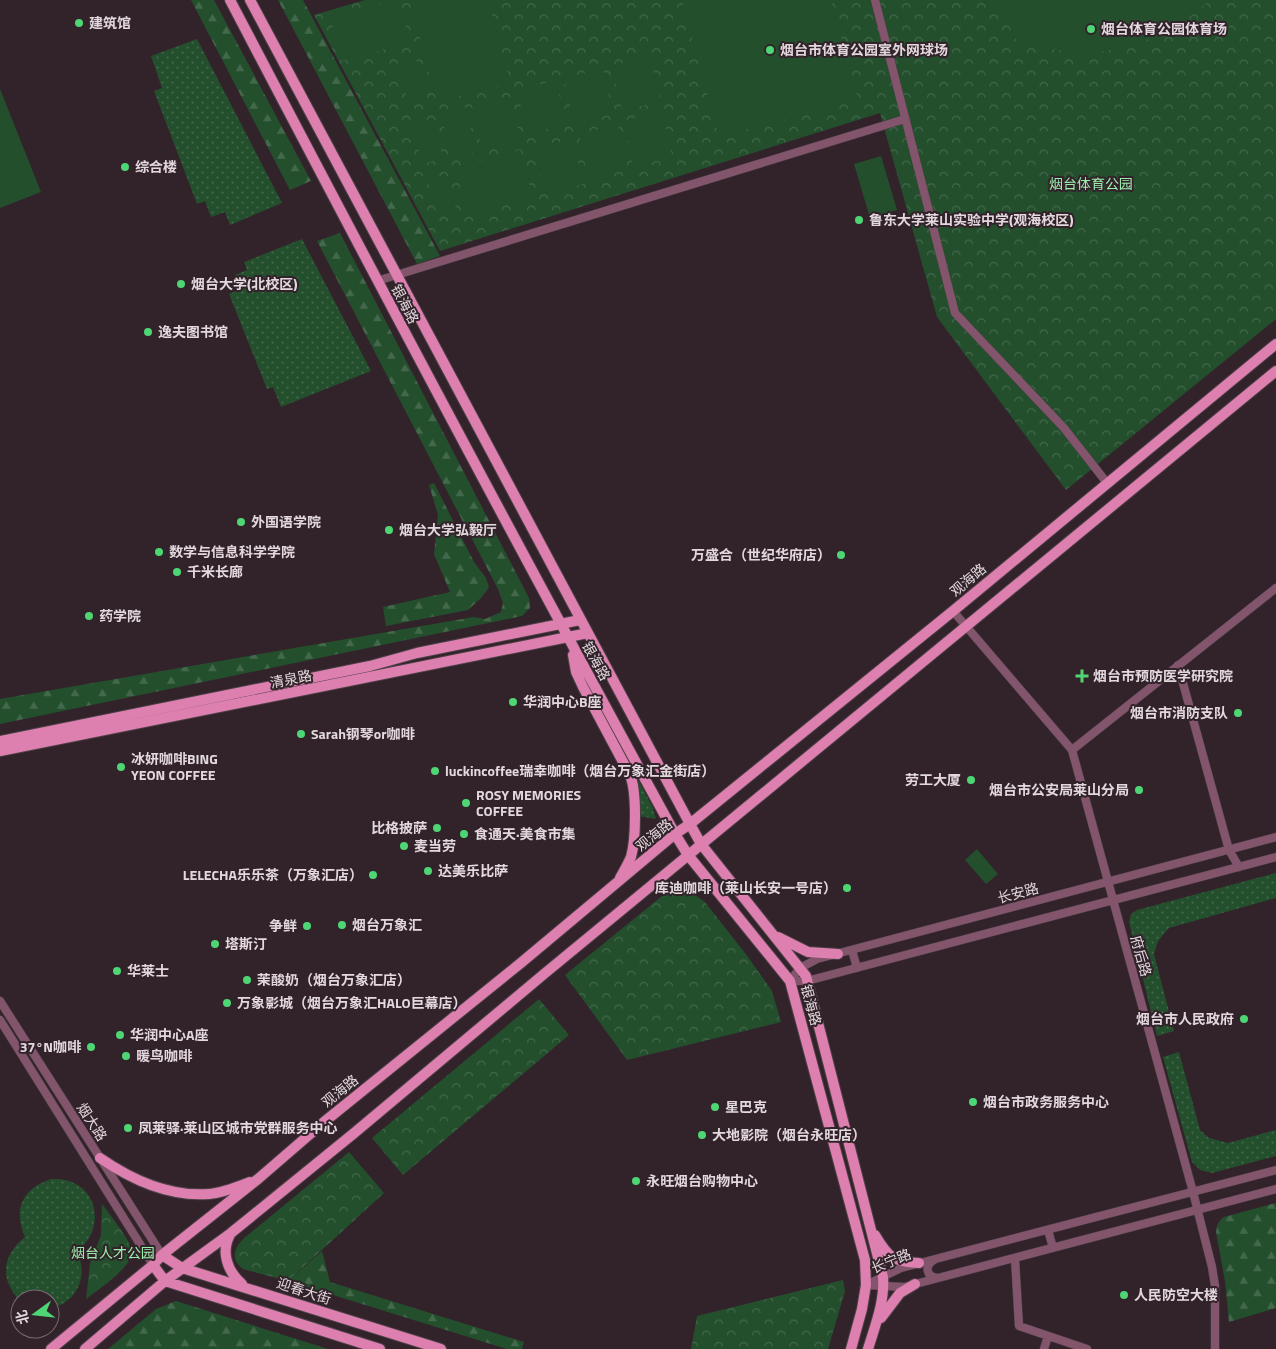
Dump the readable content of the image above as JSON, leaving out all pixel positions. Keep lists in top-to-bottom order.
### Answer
{
  "streets": {
    "main road": [
      "银海路",
      "观海路",
      "清泉路",
      "迎春大街"
    ],
    "street": [
      "长安路",
      "府后路",
      "烟大路",
      "长宁路"
    ]
  },
  "crossings": [
    ["银海路", "观海路"],
    ["银海路", "清泉路"],
    ["银海路", "长安路"],
    ["银海路", "长宁路"],
    ["观海路", "府后路"],
    ["观海路", "烟大路"],
    ["观海路", "迎春大街"],
    ["长安路", "府后路"],
    ["府后路", "长宁路"],
    ["烟大路", "迎春大街"]
  ],
  "parks": ["烟台体育公园", "烟台人才公园"],
  "places": {
    "other": [
      "建筑馆",
      "烟台体育公园体育场",
      "烟台市体育公园室外网球场",
      "综合楼",
      "鲁东大学莱山实验中学(观海校区)",
      "烟台大学(北校区)",
      "逸夫图书馆",
      "外国语学院",
      "烟台大学弘毅厅",
      "数学与信息科学学院",
      "万盛合（世纪华府店）",
      "千米长廊",
      "药学院",
      "华润中心B座",
      "烟台市消防支队",
      "Sarah钢琴or咖啡",
      "冰妍咖啡BING YEON COFFEE",
      "luckincoffee瑞幸咖啡（烟台万象汇金街店）",
      "劳工大厦",
      "烟台市公安局莱山分局",
      "ROSY MEMORIES COFFEE",
      "比格披萨",
      "食通天·美食市集",
      "麦当劳",
      "达美乐比萨",
      "LELECHA乐乐茶（万象汇店）",
      "库迪咖啡（莱山长安一号店）",
      "烟台万象汇",
      "争鲜",
      "塔斯汀",
      "华莱士",
      "茉酸奶（烟台万象汇店）",
      "万象影城（烟台万象汇HALO巨幕店）",
      "烟台市人民政府",
      "华润中心A座",
      "37°N咖啡",
      "暖鸟咖啡",
      "烟台市政务服务中心",
      "星巴克",
      "凤莱驿·莱山区城市党群服务中心",
      "大地影院（烟台永旺店）",
      "永旺烟台购物中心",
      "人民防空大楼"
    ],
    "health": ["烟台市预防医学研究院"]
  },
  "north": "left"
}
